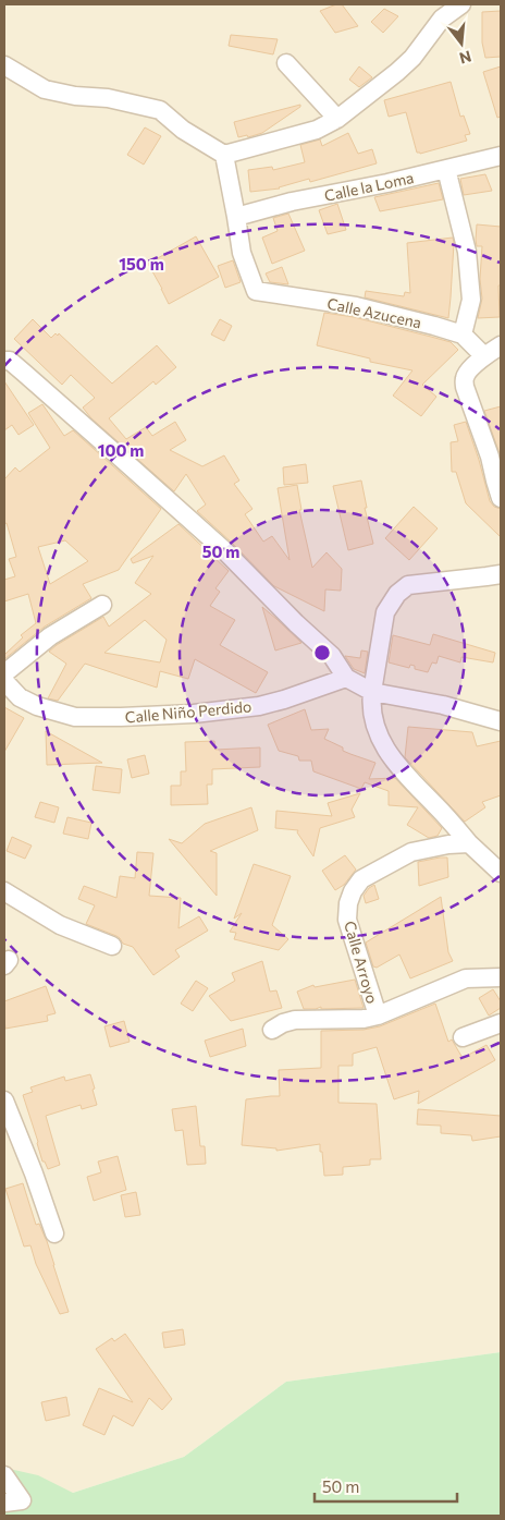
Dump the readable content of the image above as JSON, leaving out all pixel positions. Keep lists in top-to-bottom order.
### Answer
{
  "streets": {
    "street": [
      "Calle la Loma",
      "Calle Azucena",
      "Calle Niño Perdido",
      "Calle Arroyo"
    ]
  },
  "crossings": [
    ["Calle la Loma", "Calle Azucena"]
  ],
  "scale_bar": "50 m",
  "north": "bottom",
  "rings": ["150 m", "100 m", "50 m"]
}
